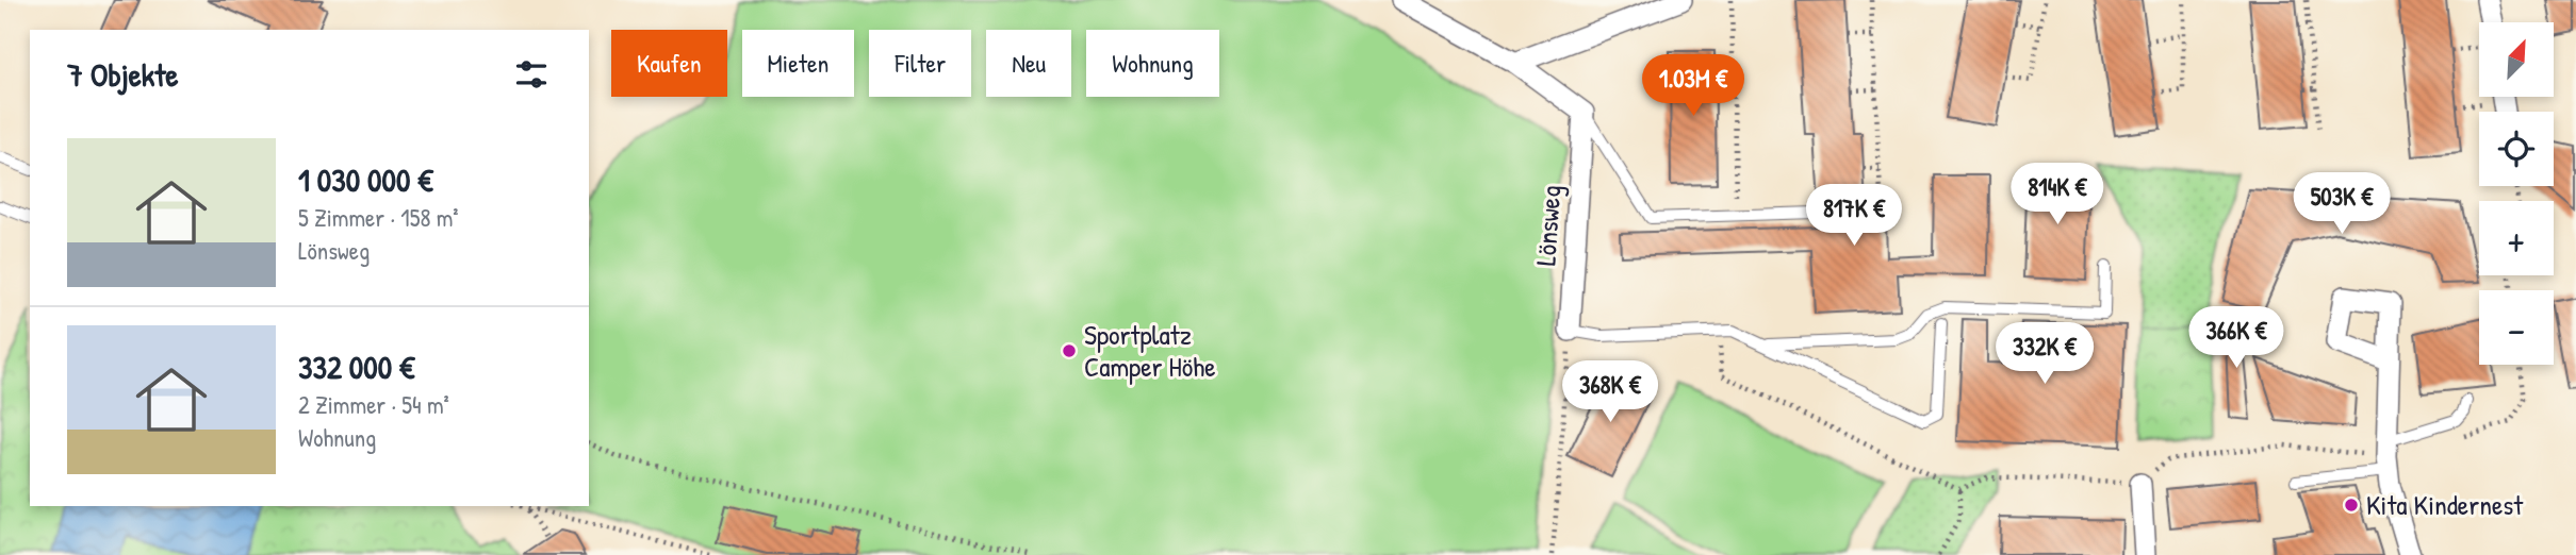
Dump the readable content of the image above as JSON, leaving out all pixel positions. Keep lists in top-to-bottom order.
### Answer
{
  "streets": {
    "street": ["Lönsweg"]
  },
  "places": ["Sportplatz Camper Höhe", "Kita Kindernest"],
  "north": "top right",
  "page": {
    "map_buttons": ["+", "−"],
    "chip": [
      "Kaufen",
      "Mieten",
      "Filter",
      "Neu",
      "Wohnung"
    ],
    "heading": "7 Objekte",
    "price": [
      "1.03M €",
      "814K €",
      "503K €",
      "817K €",
      "366K €",
      "332K €",
      "368K €"
    ],
    "list": [
      {
        "name": "1 030 000 €",
        "note": "5 Zimmer · 158 m² · Lönsweg"
      },
      {
        "name": "332 000 €",
        "note": "2 Zimmer · 54 m² · Wohnung"
      }
    ]
  }
}
